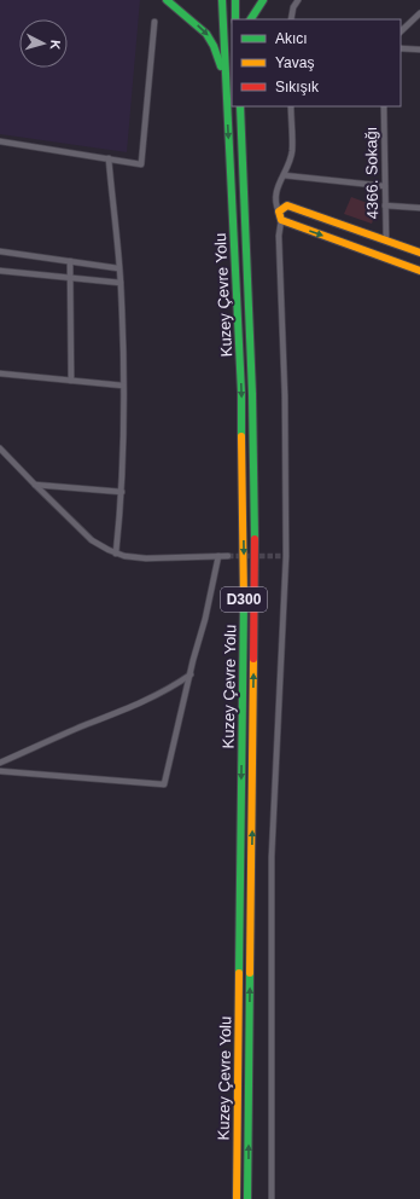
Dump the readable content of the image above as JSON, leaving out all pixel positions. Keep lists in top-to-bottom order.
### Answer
{
  "streets": {
    "main road": ["Kuzey Çevre Yolu", "D300"],
    "street": ["4366. Sokağı"]
  },
  "legend": ["Akıcı", "Yavaş", "Sıkışık"],
  "north": "right"
}
